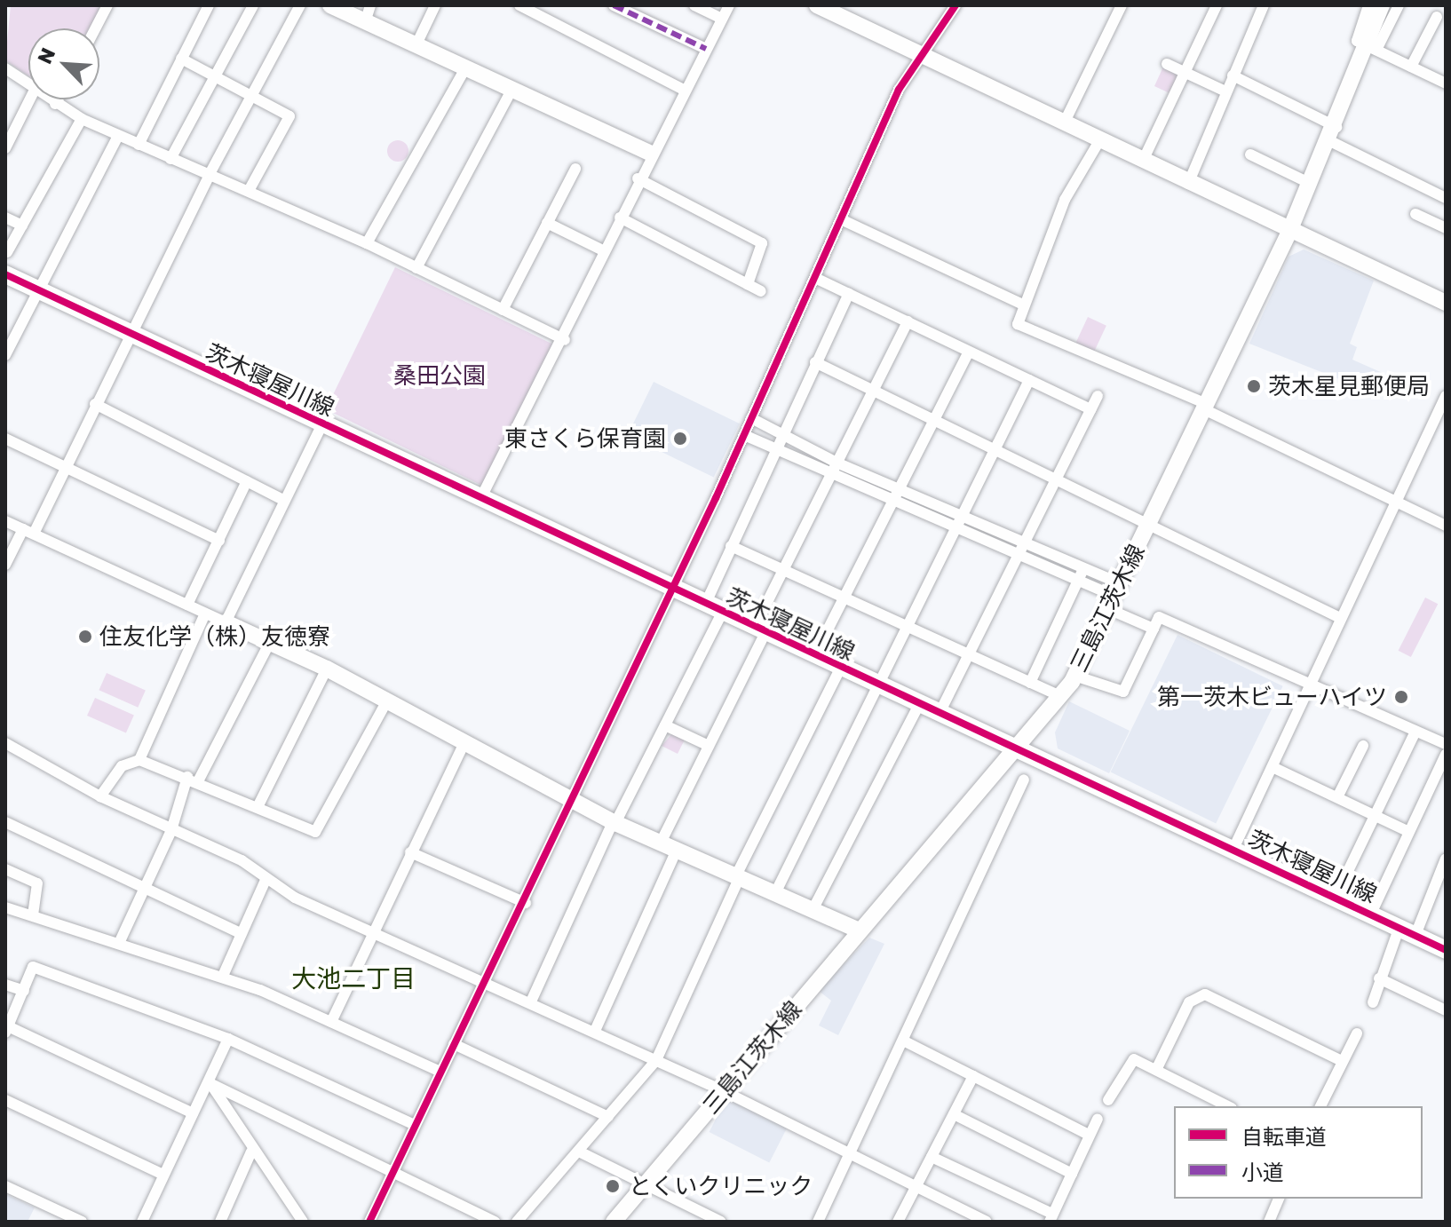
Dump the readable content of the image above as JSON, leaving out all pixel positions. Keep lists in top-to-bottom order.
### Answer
{
  "streets": {
    "main road": ["茨木寝屋川線"],
    "street": ["三島江茨木線"]
  },
  "crossings": [
    ["茨木寝屋川線", "三島江茨木線"]
  ],
  "districts": ["大池二丁目"],
  "parks": ["桑田公園"],
  "places": [
    "茨木星見郵便局",
    "東さくら保育園",
    "住友化学（株）友徳寮",
    "第一茨木ビューハイツ",
    "とくいクリニック"
  ],
  "legend": ["自転車道", "小道"],
  "north": "top left"
}
